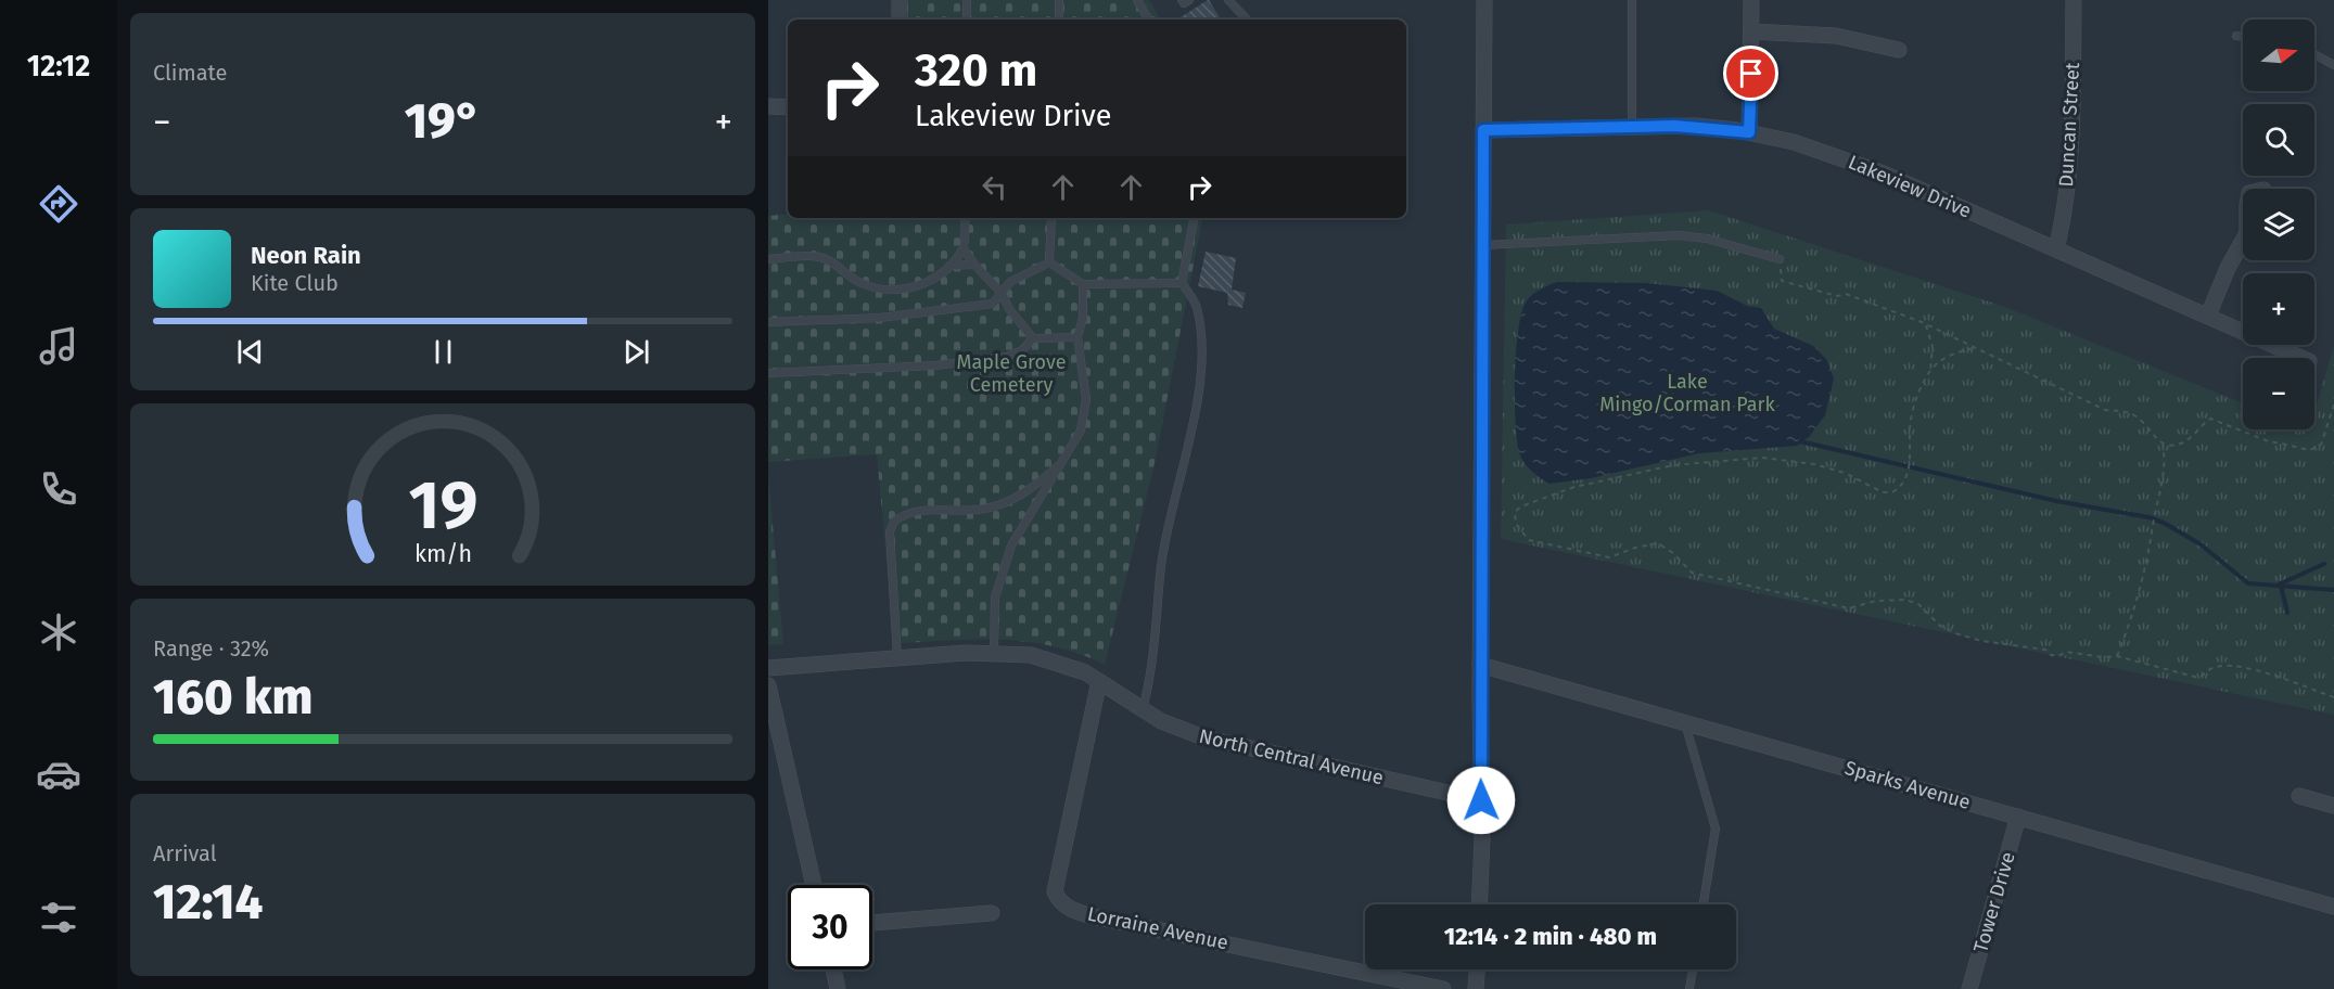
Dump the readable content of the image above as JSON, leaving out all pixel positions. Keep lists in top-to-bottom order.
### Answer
{
  "streets": {
    "street": [
      "Duncan Street",
      "Lakeview Drive",
      "North Central Avenue",
      "Sparks Avenue",
      "Tower Drive",
      "Lorraine Avenue"
    ]
  },
  "crossings": [
    ["Duncan Street", "Lakeview Drive"],
    ["North Central Avenue", "Lorraine Avenue"],
    ["Sparks Avenue", "Tower Drive"]
  ],
  "parks": ["Maple Grove Cemetery", "Lake Mingo/Corman Park"],
  "north": "right",
  "page": {
    "tabs": "12:12",
    "tile": [
      "Climate",
      ["Range · 32%", "160 km"],
      ["Arrival", "12:14"]
    ],
    "map_buttons": ["+", "−"],
    "turn": ["320 m", "Lakeview Drive"],
    "heat": ["−", "19°", "+"],
    "song": ["Neon Rain", "Kite Club"],
    "limit": "30",
    "trip": "12:14 · 2 min · 480 m",
    "gauge": ["19", "km/h"]
  }
}
